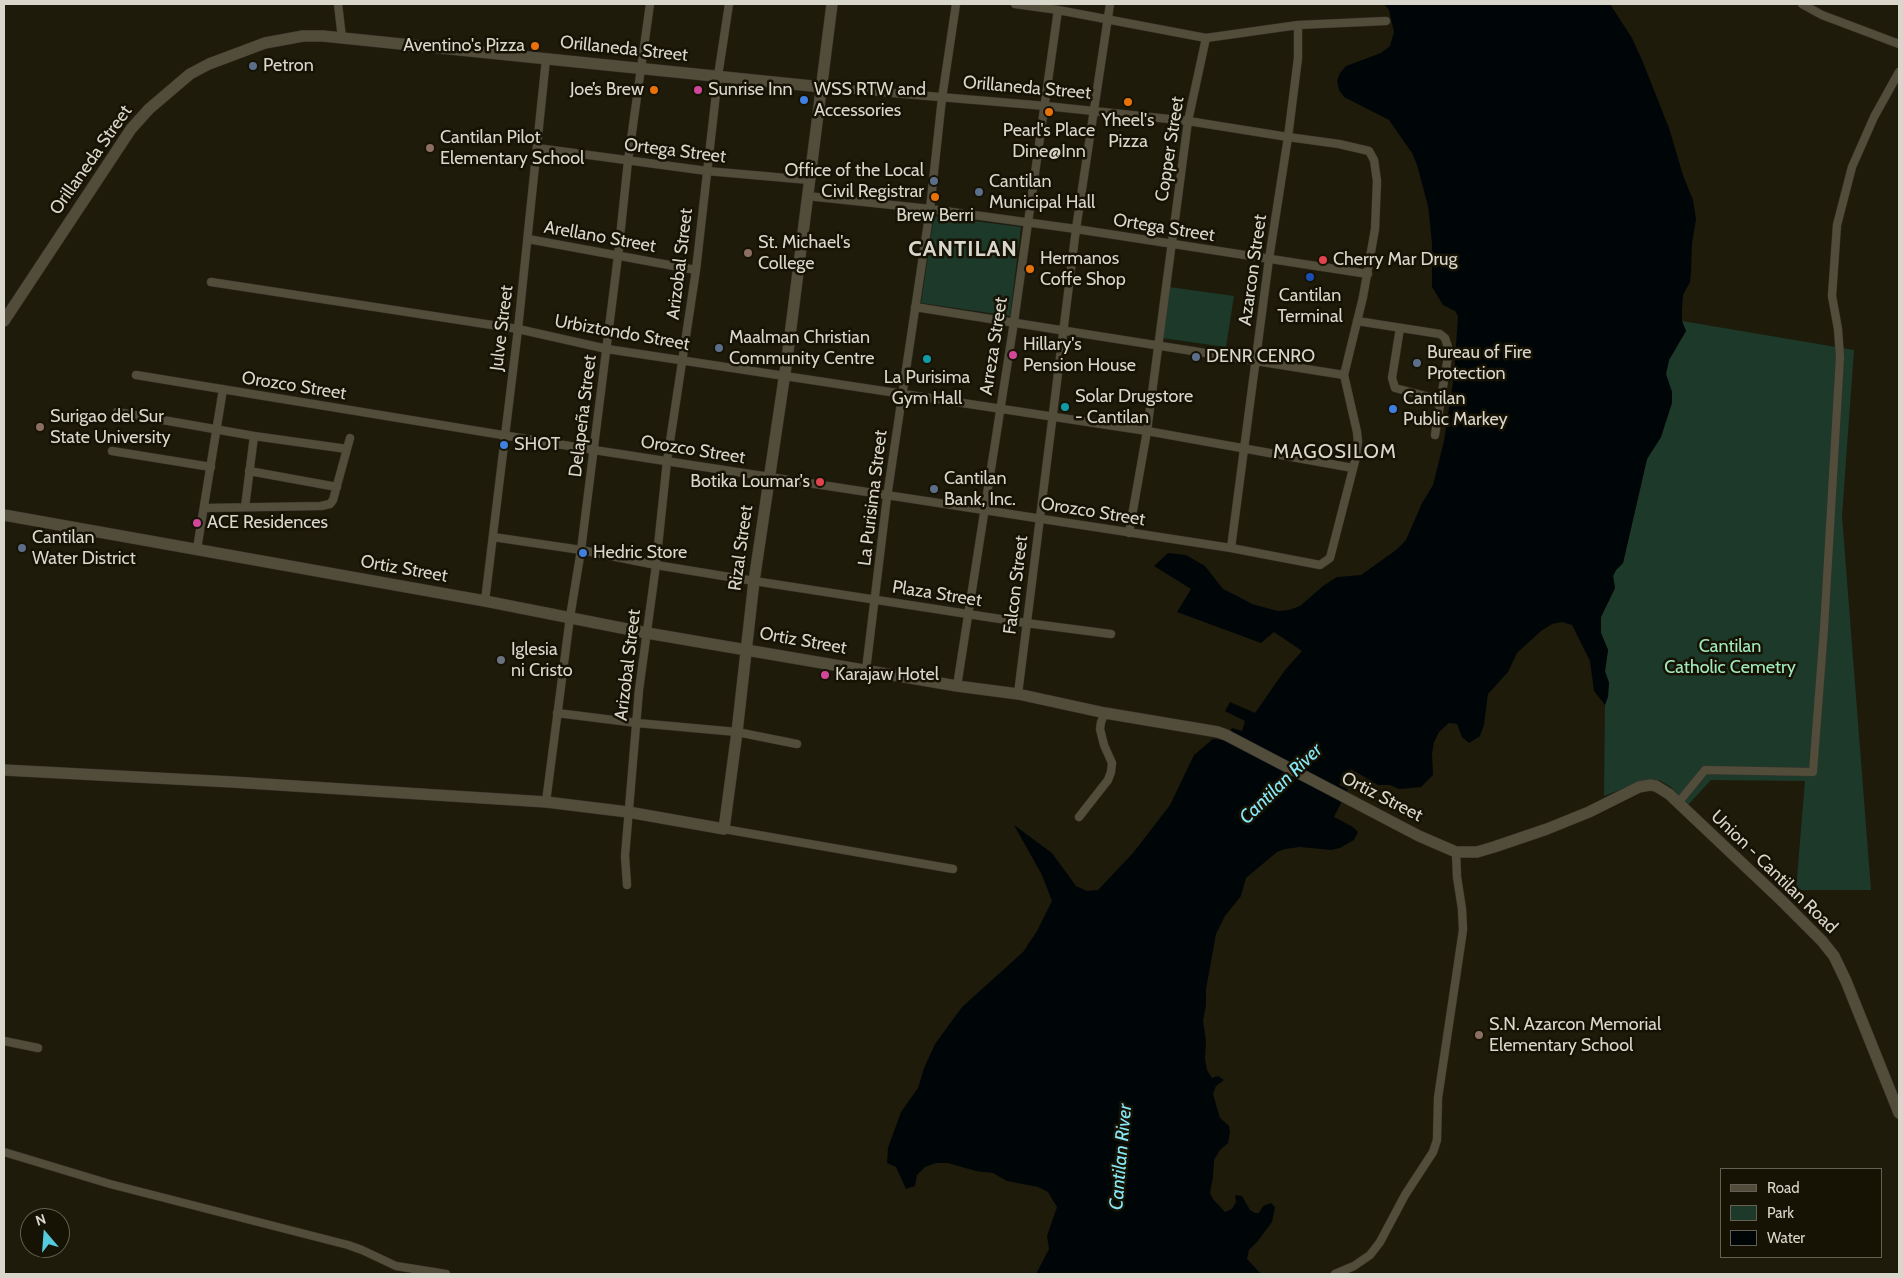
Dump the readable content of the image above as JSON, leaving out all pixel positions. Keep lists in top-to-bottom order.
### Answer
{
  "streets": {
    "street": [
      "Orillaneda Street",
      "Copper Street",
      "Ortega Street",
      "Arellano Street",
      "Arizobal Street",
      "Azarcon Street",
      "Julve Street",
      "Urbiztondo Street",
      "Arreza Street",
      "Orozco Street",
      "Delapeña Street",
      "La Purisima Street",
      "Rizal Street",
      "Ortiz Street",
      "Falcon Street",
      "Plaza Street",
      "Union - Cantilan Road"
    ]
  },
  "crossings": [
    ["Orillaneda Street", "Copper Street"],
    ["Orillaneda Street", "Ortega Street"],
    ["Orillaneda Street", "Arizobal Street"],
    ["Orillaneda Street", "Azarcon Street"],
    ["Orillaneda Street", "Julve Street"],
    ["Orillaneda Street", "Arreza Street"],
    ["Orillaneda Street", "Delapeña Street"],
    ["Orillaneda Street", "La Purisima Street"],
    ["Orillaneda Street", "Rizal Street"],
    ["Orillaneda Street", "Falcon Street"],
    ["Copper Street", "Ortega Street"],
    ["Copper Street", "Urbiztondo Street"],
    ["Copper Street", "Orozco Street"],
    ["Ortega Street", "Arizobal Street"],
    ["Ortega Street", "Azarcon Street"],
    ["Ortega Street", "Julve Street"],
    ["Ortega Street", "Arreza Street"],
    ["Ortega Street", "Delapeña Street"],
    ["Ortega Street", "La Purisima Street"],
    ["Ortega Street", "Rizal Street"],
    ["Ortega Street", "Falcon Street"],
    ["Arellano Street", "Arizobal Street"],
    ["Arellano Street", "Julve Street"],
    ["Arellano Street", "Delapeña Street"],
    ["Arizobal Street", "Urbiztondo Street"],
    ["Arizobal Street", "Orozco Street"],
    ["Arizobal Street", "Ortiz Street"],
    ["Arizobal Street", "Plaza Street"],
    ["Azarcon Street", "Urbiztondo Street"],
    ["Azarcon Street", "Orozco Street"],
    ["Julve Street", "Urbiztondo Street"],
    ["Julve Street", "Orozco Street"],
    ["Julve Street", "Ortiz Street"],
    ["Julve Street", "Plaza Street"],
    ["Urbiztondo Street", "Arreza Street"],
    ["Urbiztondo Street", "Orozco Street"],
    ["Urbiztondo Street", "Delapeña Street"],
    ["Urbiztondo Street", "La Purisima Street"],
    ["Urbiztondo Street", "Rizal Street"],
    ["Urbiztondo Street", "Falcon Street"],
    ["Arreza Street", "Orozco Street"],
    ["Arreza Street", "Ortiz Street"],
    ["Arreza Street", "Plaza Street"],
    ["Orozco Street", "Delapeña Street"],
    ["Orozco Street", "La Purisima Street"],
    ["Orozco Street", "Rizal Street"],
    ["Orozco Street", "Falcon Street"],
    ["Delapeña Street", "Ortiz Street"],
    ["Delapeña Street", "Plaza Street"],
    ["La Purisima Street", "Ortiz Street"],
    ["La Purisima Street", "Plaza Street"],
    ["Rizal Street", "Ortiz Street"],
    ["Rizal Street", "Plaza Street"],
    ["Ortiz Street", "Falcon Street"],
    ["Ortiz Street", "Union - Cantilan Road"],
    ["Falcon Street", "Plaza Street"]
  ],
  "districts": ["CANTILAN", "MAGOSILOM"],
  "water": ["Cantilan River"],
  "parks": ["Cantilan Catholic Cemetry"],
  "places": [
    "Aventino's Pizza",
    "Petron",
    "Joe’s Brew",
    "Sunrise Inn",
    "WSS RTW and Accessories",
    "Yheel's Pizza",
    "Pearl's Place Dine@Inn",
    "Cantilan Pilot Elementary School",
    "Office of the Local Civil Registrar",
    "Cantilan Municipal Hall",
    "Brew Berri",
    "St. Michael's College",
    "Cherry Mar Drug",
    "Hermanos Coffe Shop",
    "Cantilan Terminal",
    "Maalman Christian Community Centre",
    "Hillary's Pension House",
    "DENR CENRO",
    "La Purisima Gym Hall",
    "Bureau of Fire Protection",
    "Solar Drugstore - Cantilan",
    "Cantilan Public Markey",
    "Surigao del Sur State University",
    "SHOT",
    "Botika Loumar's",
    "Cantilan Bank, Inc.",
    "ACE Residences",
    "Cantilan Water District",
    "Hedric Store",
    "Iglesia ni Cristo",
    "Karajaw Hotel",
    "S.N. Azarcon Memorial Elementary School"
  ],
  "legend": ["Road", "Park", "Water"],
  "north": "top"
}
